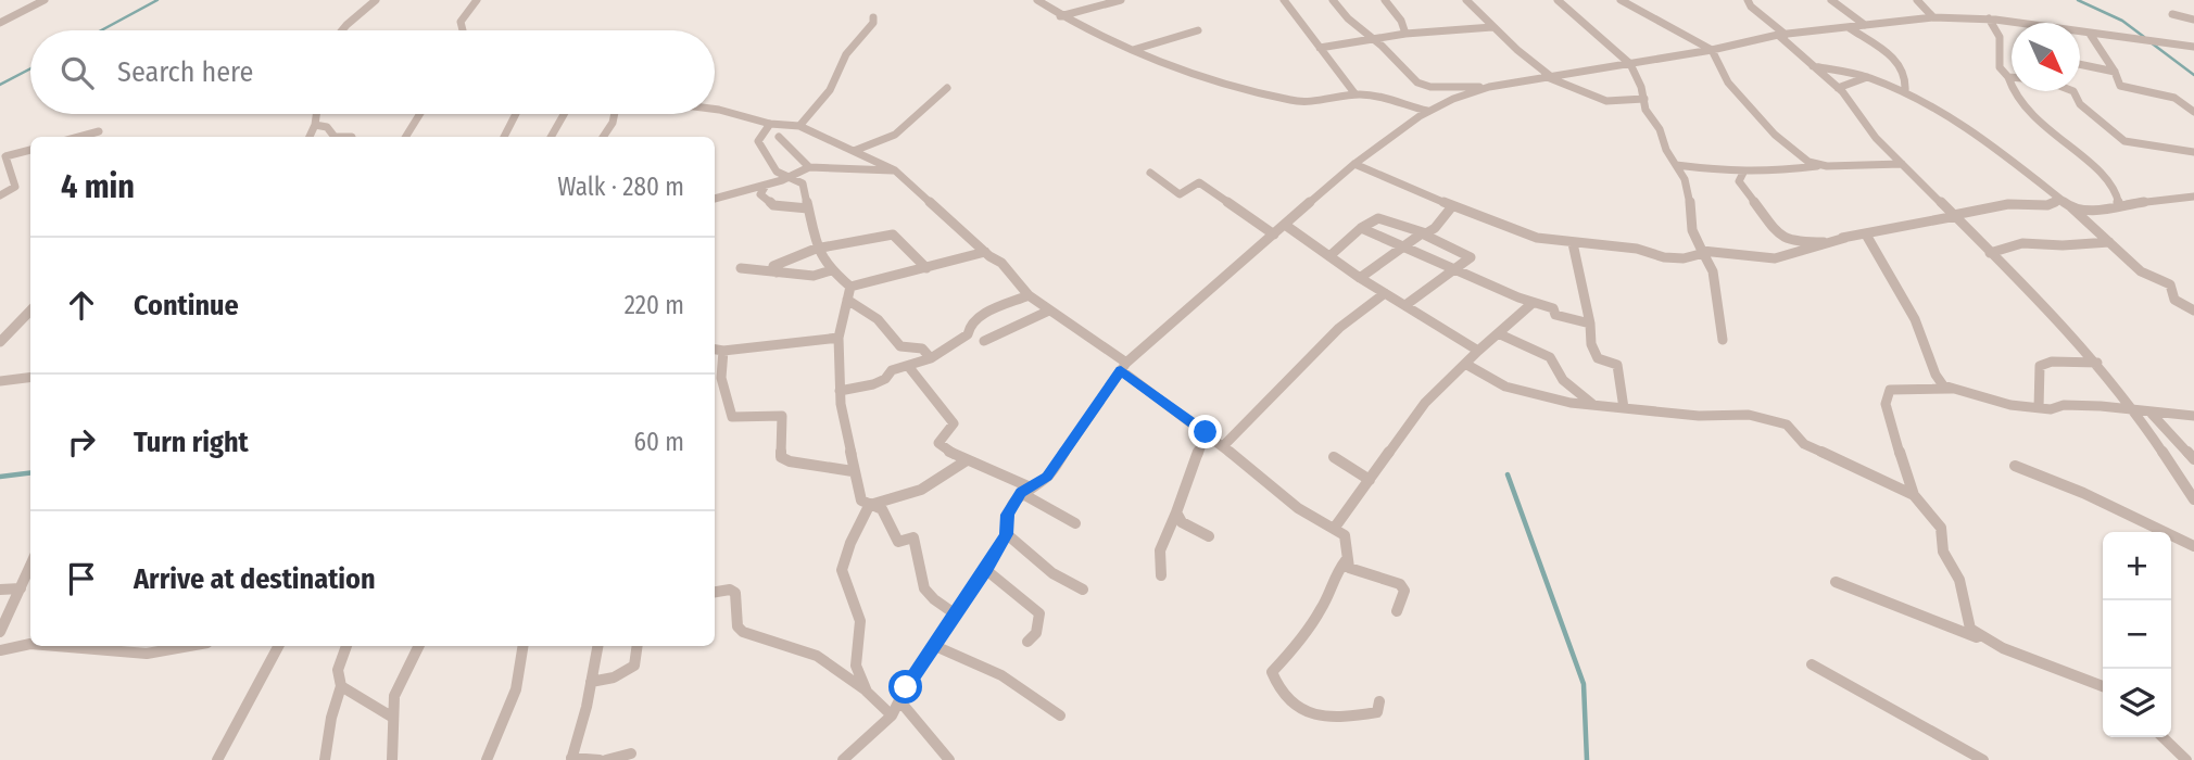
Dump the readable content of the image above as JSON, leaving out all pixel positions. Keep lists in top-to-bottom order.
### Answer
{
  "north": "bottom right",
  "page": {
    "search": "Search here",
    "heading": ["4 min", "Walk · 280 m"],
    "list": [
      ["Continue", "220 m"],
      ["Turn right", "60 m"],
      "Arrive at destination"
    ],
    "map_buttons": ["+", "−"]
  }
}
